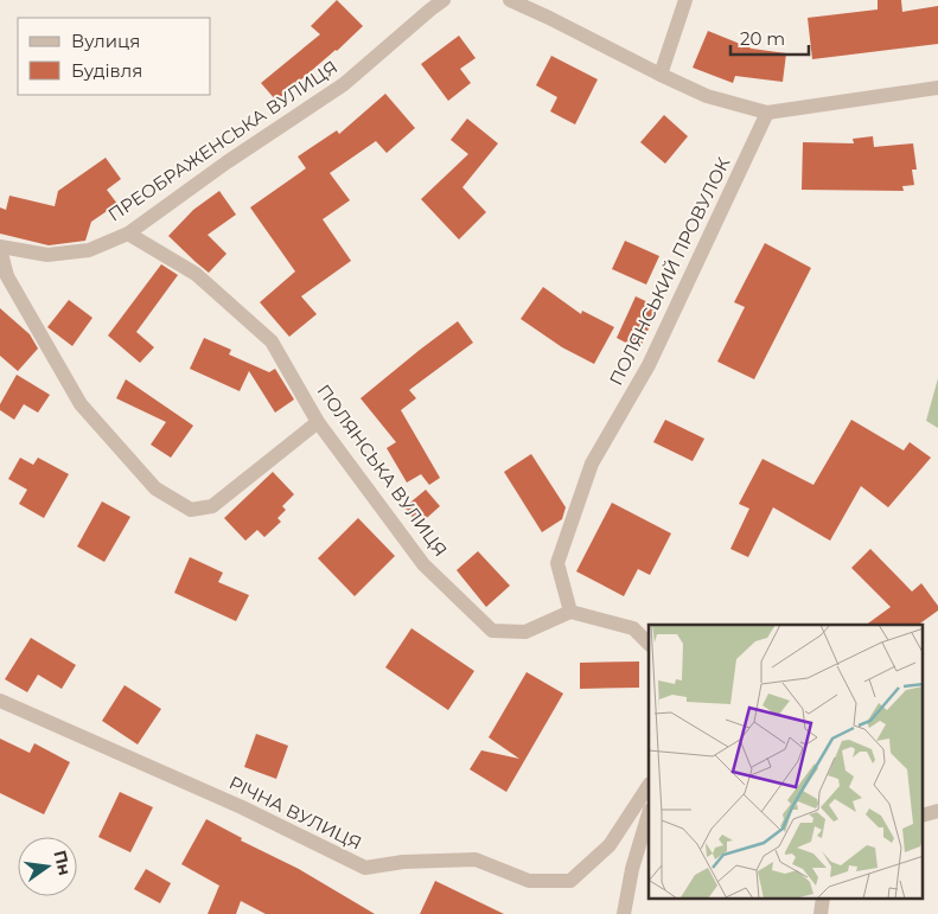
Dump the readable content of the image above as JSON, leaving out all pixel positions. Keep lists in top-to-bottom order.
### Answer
{
  "streets": {
    "street": [
      "ПРЕОБРАЖЕНСЬКА ВУЛИЦЯ",
      "ПОЛЯНСЬКИЙ ПРОВУЛОК",
      "ПОЛЯНСЬКА ВУЛИЦЯ",
      "РІЧНА ВУЛИЦЯ"
    ]
  },
  "crossings": [
    ["ПРЕОБРАЖЕНСЬКА ВУЛИЦЯ", "ПОЛЯНСЬКА ВУЛИЦЯ"],
    ["ПОЛЯНСЬКИЙ ПРОВУЛОК", "ПОЛЯНСЬКА ВУЛИЦЯ"]
  ],
  "legend": ["Вулиця", "Будівля"],
  "scale_bar": "20 m",
  "north": "right"
}
